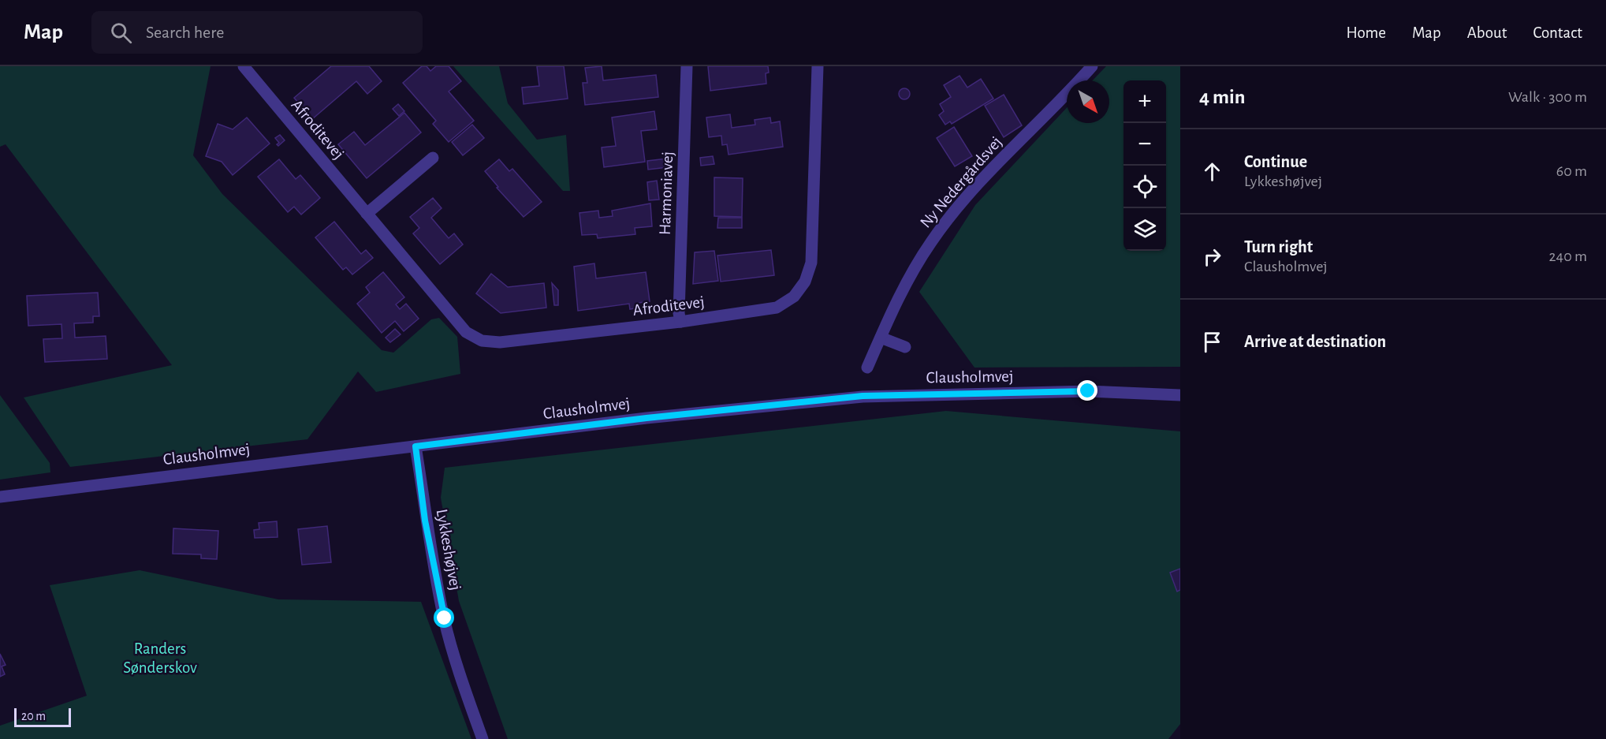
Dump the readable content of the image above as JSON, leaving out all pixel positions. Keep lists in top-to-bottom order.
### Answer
{
  "streets": {
    "street": [
      "Afroditevej",
      "Ny Nedergårdsvej",
      "Harmoniavej",
      "Clausholmvej",
      "Lykkeshøjvej"
    ]
  },
  "crossings": [
    ["Afroditevej", "Harmoniavej"],
    ["Clausholmvej", "Lykkeshøjvej"]
  ],
  "parks": ["Randers Sønderskov"],
  "scale_bar": "20 m",
  "north": "bottom right",
  "page": {
    "header": "Map",
    "search": "Search here",
    "nav": [
      "Home",
      "Map",
      "About",
      "Contact"
    ],
    "heading": ["4 min", "Walk · 300 m"],
    "map_buttons": ["+", "−"],
    "list": [
      ["Continue", "Lykkeshøjvej", "60 m"],
      ["Turn right", "Clausholmvej", "240 m"],
      "Arrive at destination"
    ],
    "scale": "20 m"
  }
}
